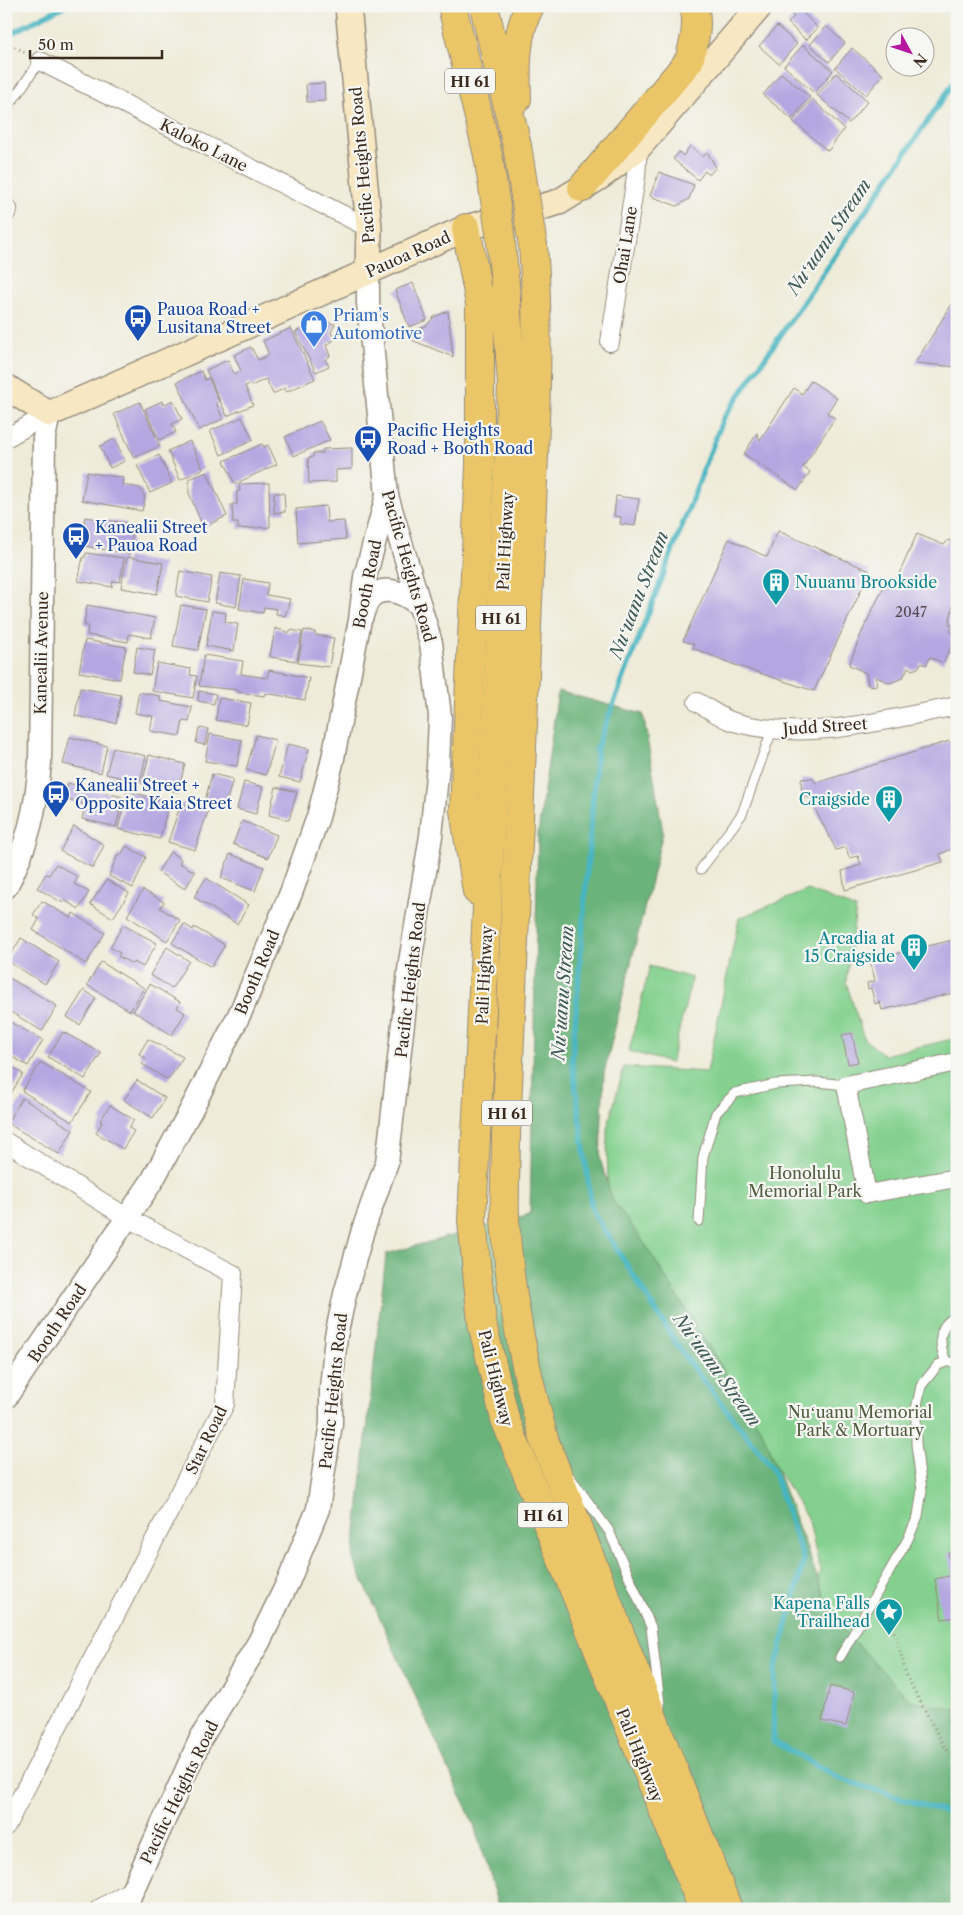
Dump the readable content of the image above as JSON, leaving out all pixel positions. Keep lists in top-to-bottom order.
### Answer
{
  "streets": {
    "highway": ["HI 61", "Pali Highway"],
    "main road": ["Pacific Heights Road", "Pauoa Road"],
    "street": [
      "Kaloko Lane",
      "Ohai Lane",
      "Booth Road",
      "Kanealii Avenue",
      "Judd Street",
      "Star Road"
    ]
  },
  "crossings": [
    ["Kaloko Lane", "Pacific Heights Road"],
    ["Pacific Heights Road", "Pauoa Road"],
    ["Pacific Heights Road", "Booth Road"],
    ["Ohai Lane", "Pauoa Road"],
    ["Pauoa Road", "Kanealii Avenue"],
    ["Booth Road", "Star Road"]
  ],
  "water": ["Nuʻuanu Stream"],
  "parks": ["Honolulu Memorial Park", "Nuʻuanu Memorial Park & Mortuary"],
  "places": {
    "bus stop": [
      "Pauoa Road + Lusitana Street",
      "Pacific Heights Road + Booth Road",
      "Kanealii Street + Pauoa Road",
      "Kanealii Street + Opposite Kaia Street"
    ],
    "shop": ["Priam’s Automotive"],
    "building": ["Nuuanu Brookside", "Craigside", "Arcadia at 15 Craigside"],
    "place": ["Kapena Falls Trailhead"]
  },
  "house_numbers": ["2047"],
  "scale_bar": "50 m",
  "north": "bottom right"
}
